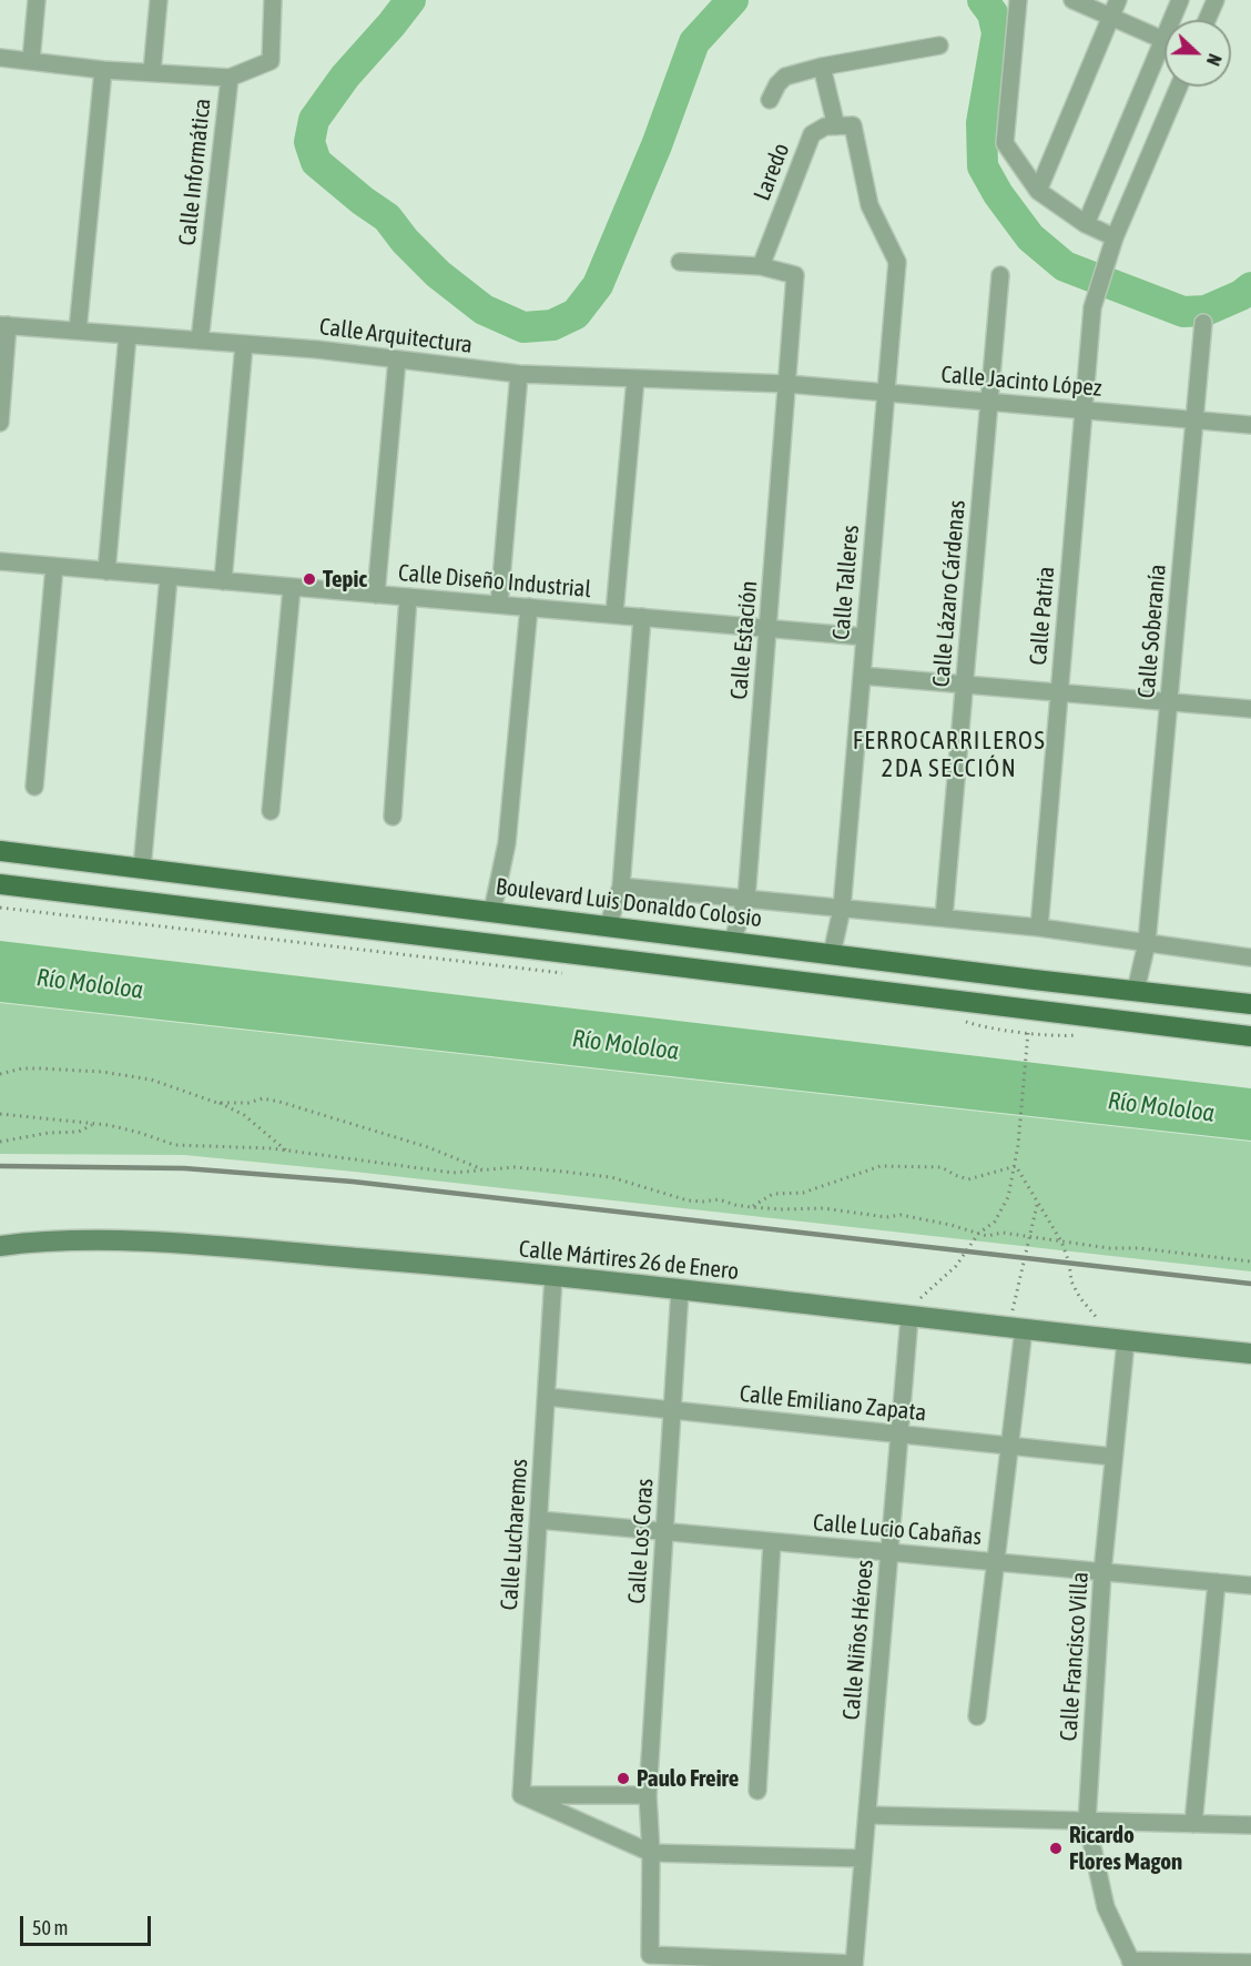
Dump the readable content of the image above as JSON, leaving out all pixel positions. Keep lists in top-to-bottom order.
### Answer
{
  "streets": {
    "main road": ["Boulevard Luis Donaldo Colosio"],
    "street": [
      "Calle Informática",
      "Laredo",
      "Calle Arquitectura",
      "Calle Jacinto López",
      "Calle Diseño Industrial",
      "Calle Talleres",
      "Calle Lázaro Cárdenas",
      "Calle Patria",
      "Calle Soberanía",
      "Calle Estación",
      "Calle Mártires 26 de Enero",
      "Calle Emiliano Zapata",
      "Calle Lucio Cabañas",
      "Calle Lucharemos",
      "Calle Los Coras",
      "Calle Niños Héroes",
      "Calle Francisco Villa"
    ]
  },
  "crossings": [
    ["Calle Informática", "Calle Arquitectura"],
    ["Laredo", "Calle Talleres"],
    ["Calle Arquitectura", "Calle Jacinto López"],
    ["Calle Arquitectura", "Calle Estación"],
    ["Calle Jacinto López", "Calle Talleres"],
    ["Calle Jacinto López", "Calle Lázaro Cárdenas"],
    ["Calle Jacinto López", "Calle Patria"],
    ["Calle Jacinto López", "Calle Soberanía"],
    ["Calle Jacinto López", "Calle Estación"],
    ["Calle Diseño Industrial", "Calle Talleres"],
    ["Calle Diseño Industrial", "Calle Estación"],
    ["Calle Talleres", "Boulevard Luis Donaldo Colosio"],
    ["Calle Lázaro Cárdenas", "Boulevard Luis Donaldo Colosio"],
    ["Calle Patria", "Boulevard Luis Donaldo Colosio"],
    ["Calle Soberanía", "Boulevard Luis Donaldo Colosio"],
    ["Calle Estación", "Boulevard Luis Donaldo Colosio"],
    ["Calle Mártires 26 de Enero", "Calle Lucharemos"],
    ["Calle Mártires 26 de Enero", "Calle Los Coras"],
    ["Calle Mártires 26 de Enero", "Calle Niños Héroes"],
    ["Calle Mártires 26 de Enero", "Calle Francisco Villa"],
    ["Calle Emiliano Zapata", "Calle Lucharemos"],
    ["Calle Emiliano Zapata", "Calle Los Coras"],
    ["Calle Emiliano Zapata", "Calle Niños Héroes"],
    ["Calle Emiliano Zapata", "Calle Francisco Villa"],
    ["Calle Lucio Cabañas", "Calle Lucharemos"],
    ["Calle Lucio Cabañas", "Calle Los Coras"],
    ["Calle Lucio Cabañas", "Calle Niños Héroes"],
    ["Calle Lucio Cabañas", "Calle Francisco Villa"]
  ],
  "districts": ["FERROCARRILEROS 2DA SECCIÓN"],
  "water": ["Río Mololoa"],
  "places": ["Tepic", "Paulo Freire", "Ricardo Flores Magon"],
  "scale_bar": "50 m",
  "north": "right"
}
